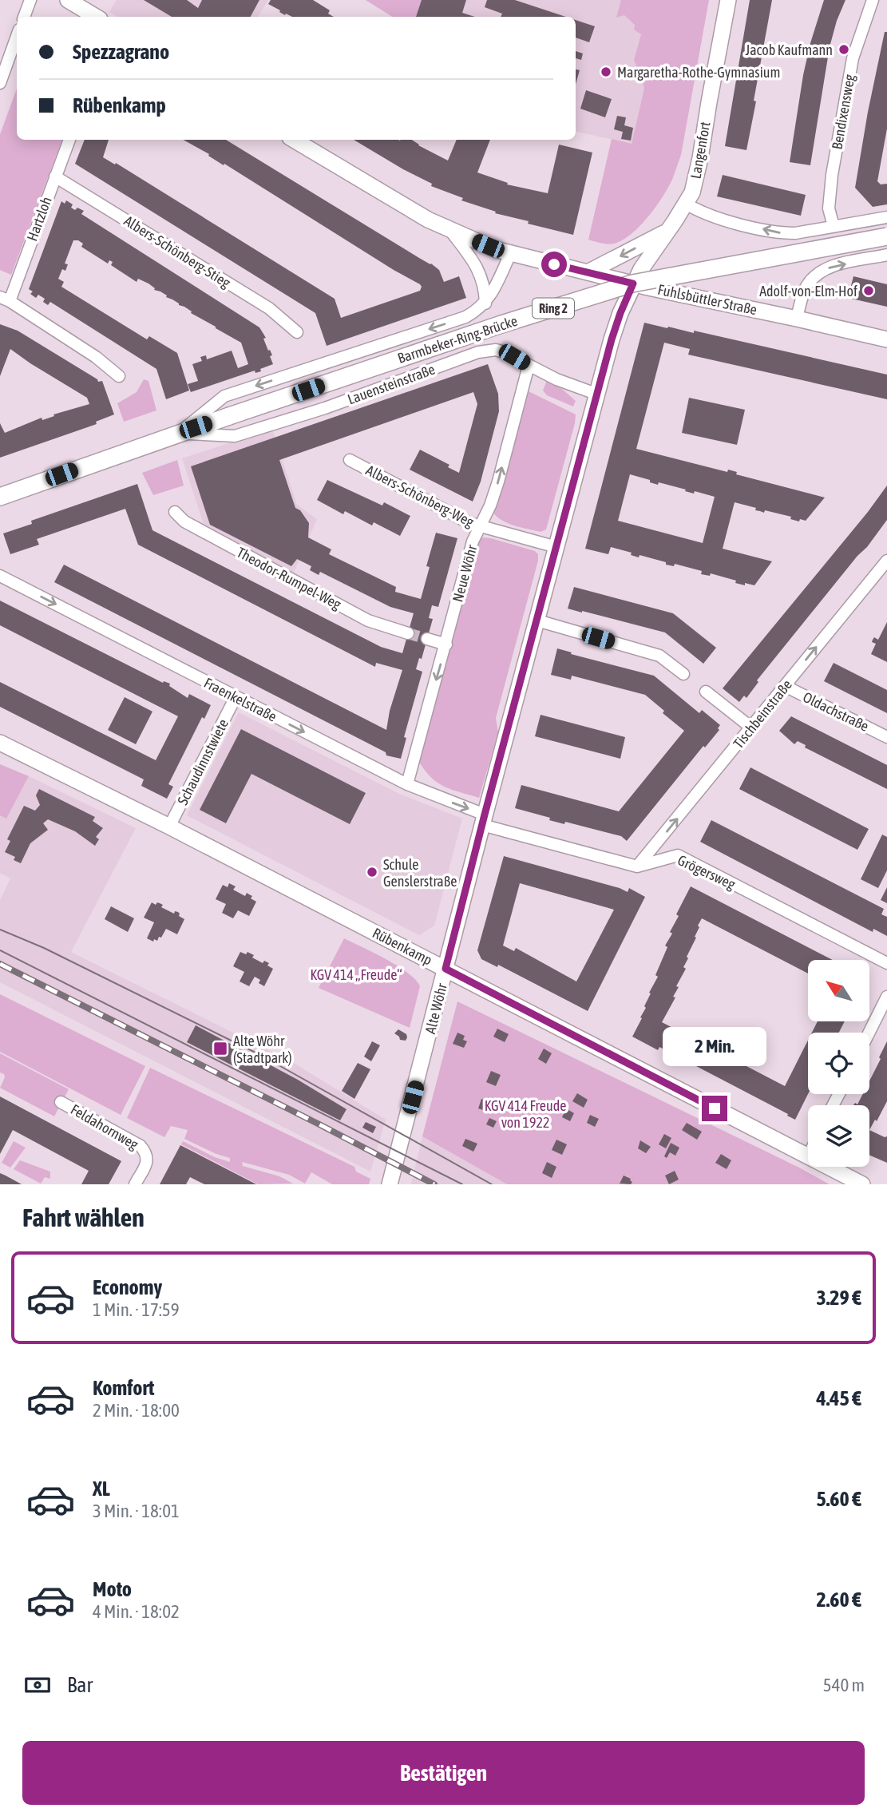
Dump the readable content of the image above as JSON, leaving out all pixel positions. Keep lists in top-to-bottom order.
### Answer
{
  "streets": {
    "main road": ["Ring 2", "Barmbeker-Ring-Brücke", "Lauensteinstraße"],
    "street": [
      "Bendixensweg",
      "Langenfort",
      "Hartzloh",
      "Albers-Schönberg-Stieg",
      "Fuhlsbüttler Straße",
      "Albers-Schönberg-Weg",
      "Neue Wöhr",
      "Theodor-Rumpel-Weg",
      "Fraenkelstraße",
      "Oldachstraße",
      "Tischbeinstraße",
      "Schaudinnstwiete",
      "Grögersweg",
      "Rübenkamp",
      "Alte Wöhr",
      "Feldahornweg"
    ]
  },
  "crossings": [
    ["Langenfort", "Fuhlsbüttler Straße"],
    ["Langenfort", "Alte Wöhr"],
    ["Hartzloh", "Albers-Schönberg-Stieg"],
    ["Fuhlsbüttler Straße", "Lauensteinstraße"],
    ["Fuhlsbüttler Straße", "Alte Wöhr"],
    ["Barmbeker-Ring-Brücke", "Lauensteinstraße"],
    ["Lauensteinstraße", "Neue Wöhr"],
    ["Lauensteinstraße", "Alte Wöhr"],
    ["Albers-Schönberg-Weg", "Neue Wöhr"],
    ["Albers-Schönberg-Weg", "Alte Wöhr"],
    ["Neue Wöhr", "Fraenkelstraße"],
    ["Fraenkelstraße", "Schaudinnstwiete"],
    ["Fraenkelstraße", "Alte Wöhr"],
    ["Oldachstraße", "Tischbeinstraße"],
    ["Tischbeinstraße", "Grögersweg"],
    ["Schaudinnstwiete", "Rübenkamp"],
    ["Rübenkamp", "Alte Wöhr"]
  ],
  "one_way": ["Fraenkelstraße", "Tischbeinstraße"],
  "parks": ["KGV 414 „Freude“", "KGV 414 Freude von 1922"],
  "places": {
    "other": [
      "Jacob Kaufmann",
      "Margaretha-Rothe-Gymnasium",
      "Adolf-von-Elm-Hof",
      "Schule Genslerstraße"
    ],
    "transit": ["Alte Wöhr (Stadtpark)"]
  },
  "north": "top left",
  "page": {
    "banner": ["Spezzagrano", "Rübenkamp"],
    "bubble": "2 Min.",
    "heading": "Fahrt wählen",
    "list": [
      {
        "name": "Economy",
        "note": "1 Min. · 17:59",
        "value": "3.29 €"
      },
      {
        "name": "Komfort",
        "note": "2 Min. · 18:00",
        "value": "4.45 €"
      },
      {
        "name": "XL",
        "note": "3 Min. · 18:01",
        "value": "5.60 €"
      },
      {
        "name": "Moto",
        "note": "4 Min. · 18:02",
        "value": "2.60 €"
      }
    ],
    "pay": ["Bar", "540 m"],
    "buttons": "Bestätigen"
  }
}
